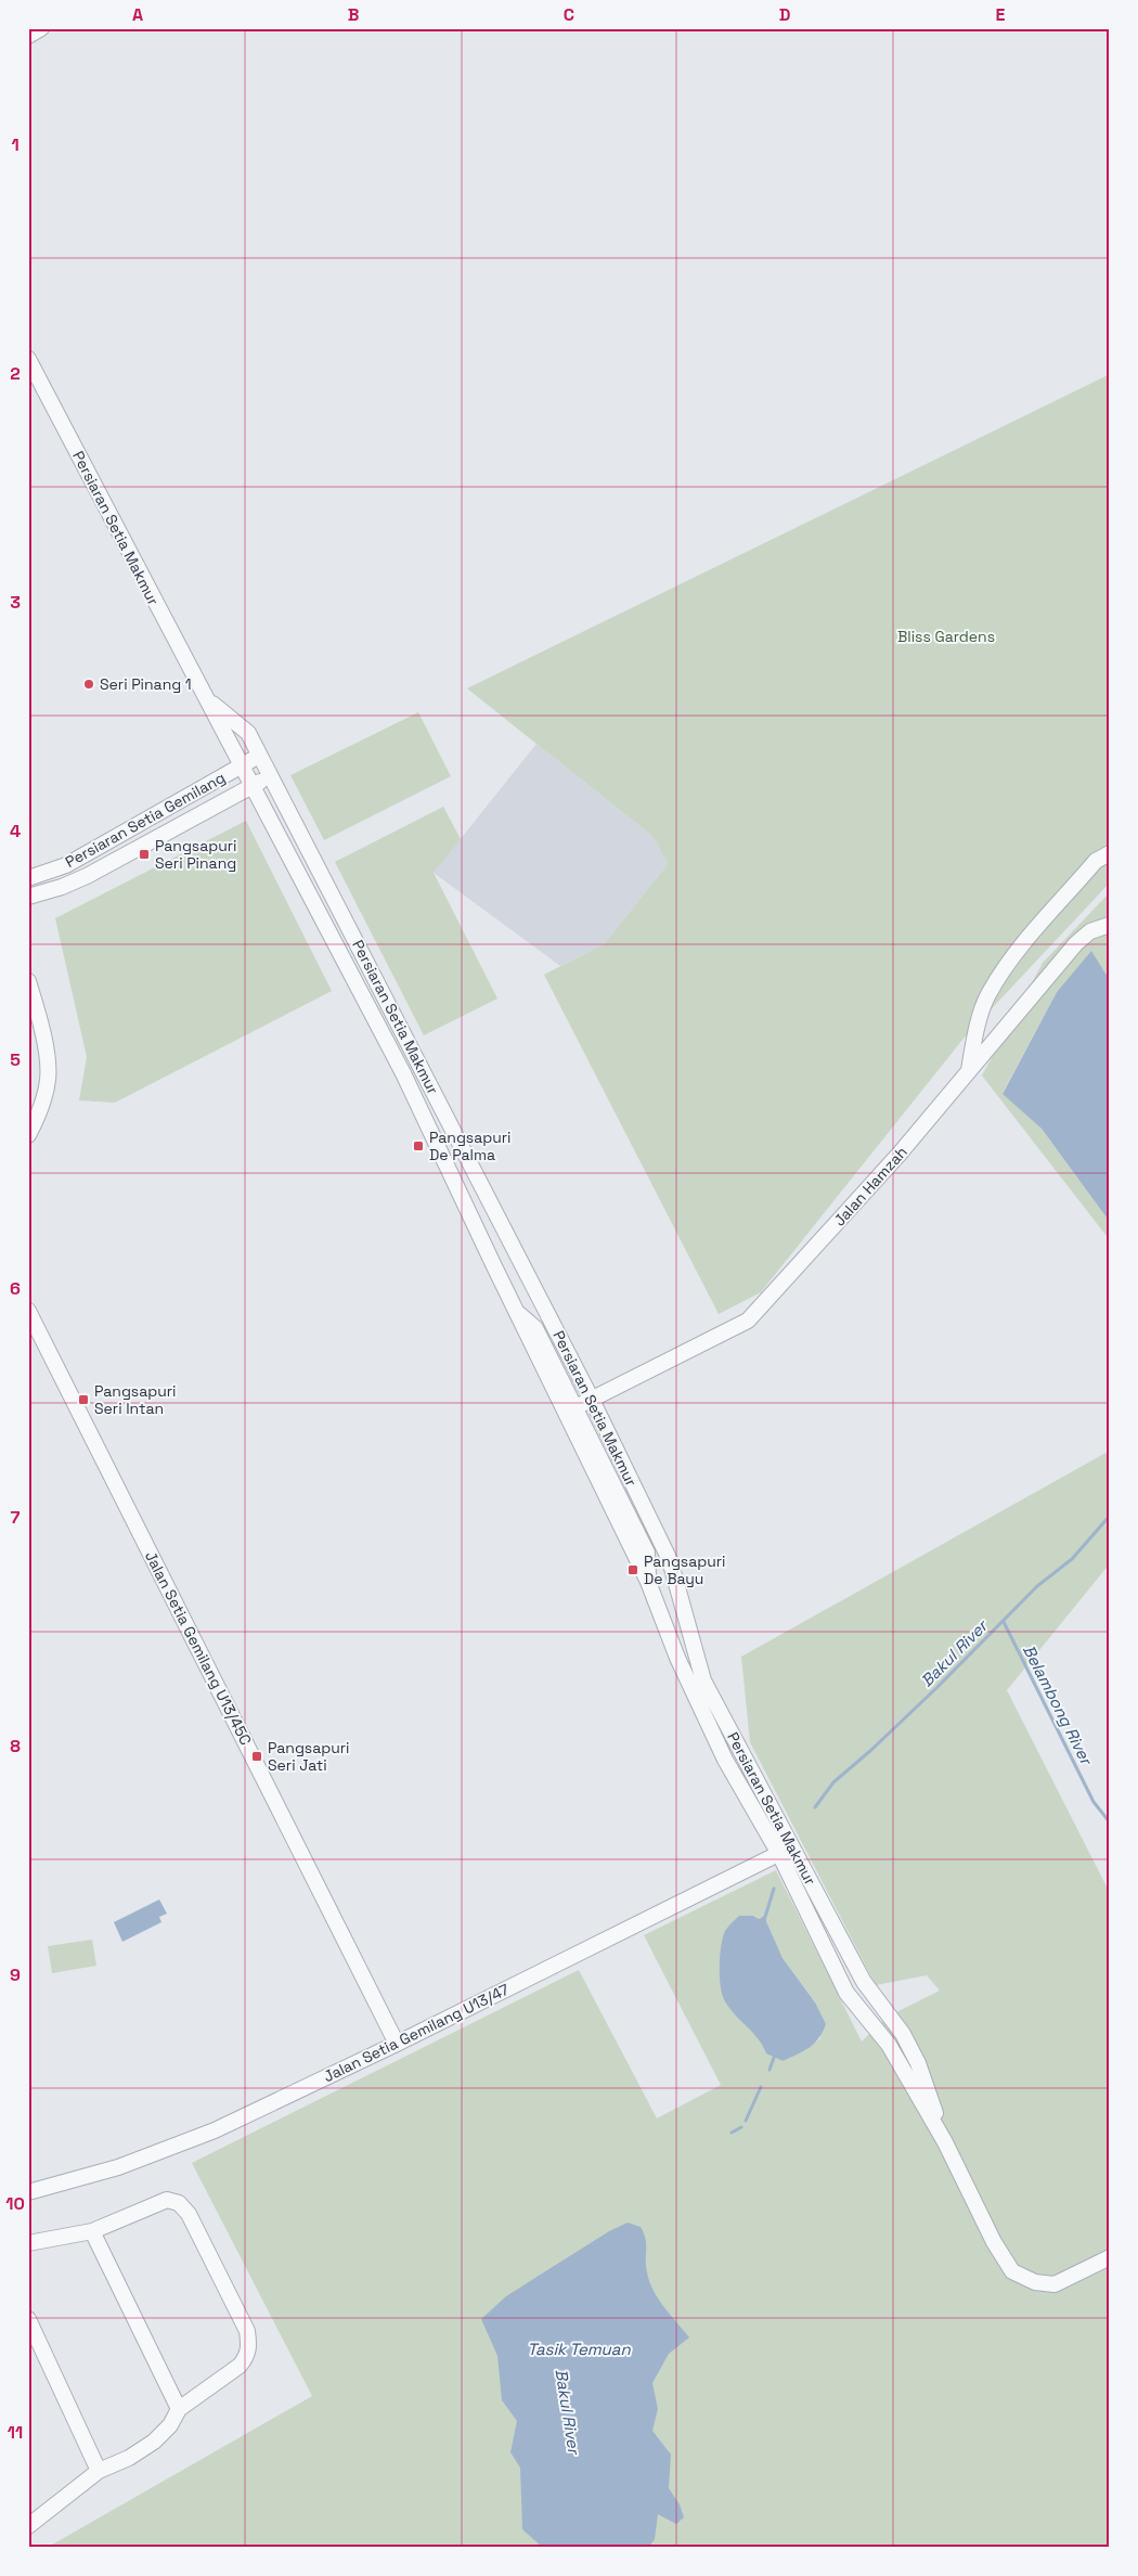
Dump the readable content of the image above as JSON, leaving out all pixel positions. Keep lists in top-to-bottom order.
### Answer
{
  "streets": {
    "street": [
      "Persiaran Setia Makmur",
      "Persiaran Setia Gemilang",
      "Jalan Hamzah",
      "Jalan Setia Gemilang U13/45C",
      "Jalan Setia Gemilang U13/47"
    ]
  },
  "crossings": [
    ["Persiaran Setia Makmur", "Persiaran Setia Gemilang"],
    ["Persiaran Setia Makmur", "Jalan Hamzah"],
    ["Persiaran Setia Makmur", "Jalan Setia Gemilang U13/47"],
    ["Jalan Setia Gemilang U13/45C", "Jalan Setia Gemilang U13/47"]
  ],
  "water": ["Bakul River", "Belambong River", "Tasik Temuan"],
  "parks": ["Bliss Gardens"],
  "places": {
    "other": ["Seri Pinang 1"],
    "transit": [
      "Pangsapuri Seri Pinang",
      "Pangsapuri De Palma",
      "Pangsapuri Seri Intan",
      "Pangsapuri De Bayu",
      "Pangsapuri Seri Jati"
    ]
  },
  "grid": {
    "columns": [
      "A",
      "B",
      "C",
      "D",
      "E"
    ],
    "rows": [
      "1",
      "2",
      "3",
      "4",
      "5",
      "6",
      "7",
      "8",
      "9",
      "10",
      "11"
    ]
  }
}
